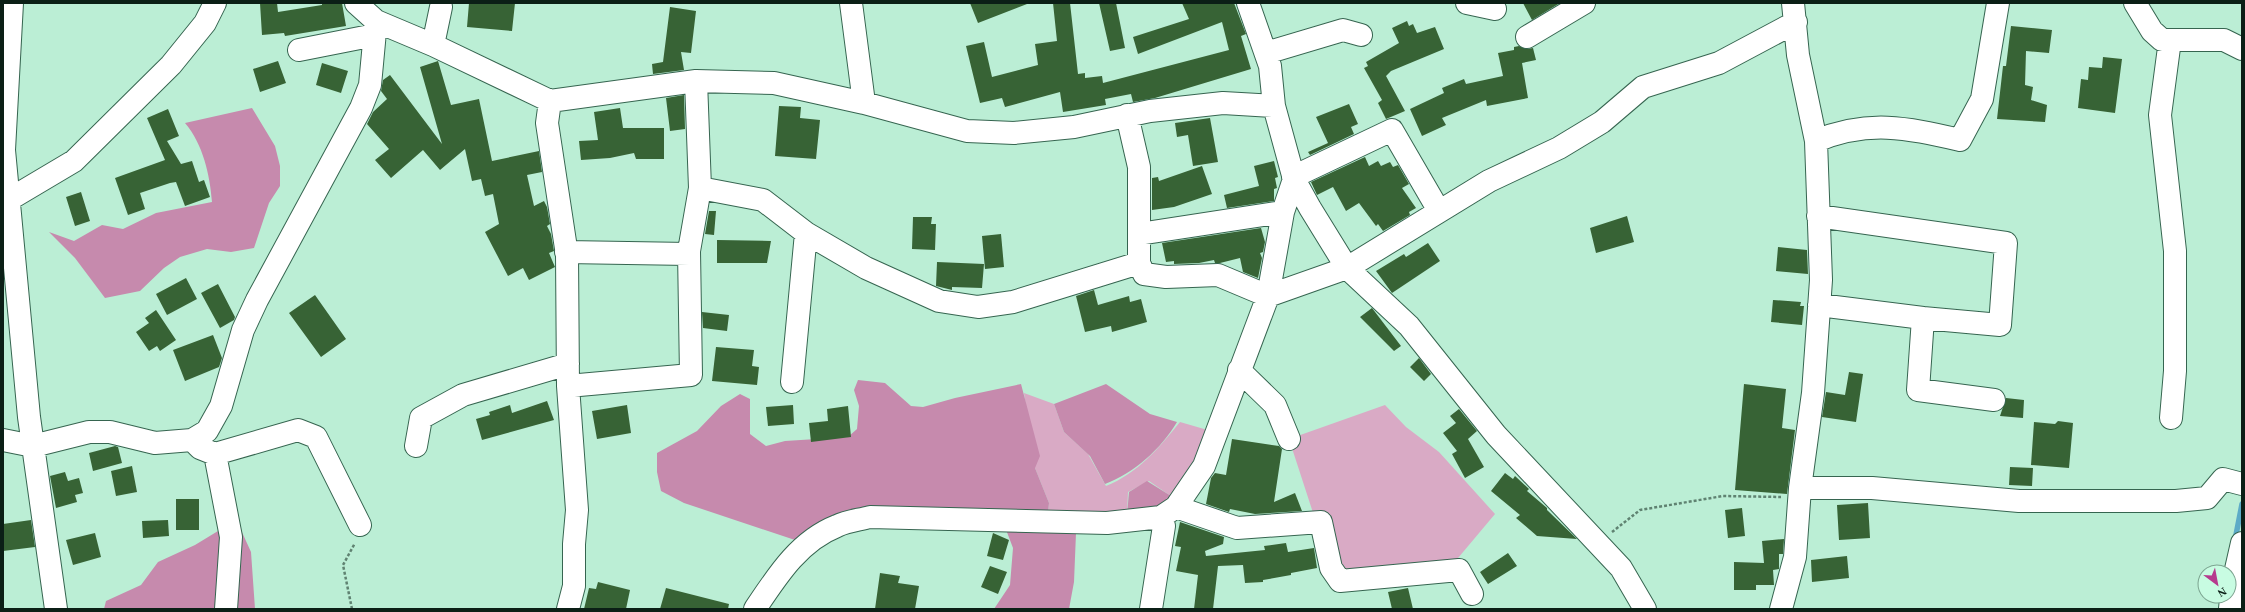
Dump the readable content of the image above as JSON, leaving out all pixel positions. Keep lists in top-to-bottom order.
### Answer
{
  "north": "bottom right"
}
